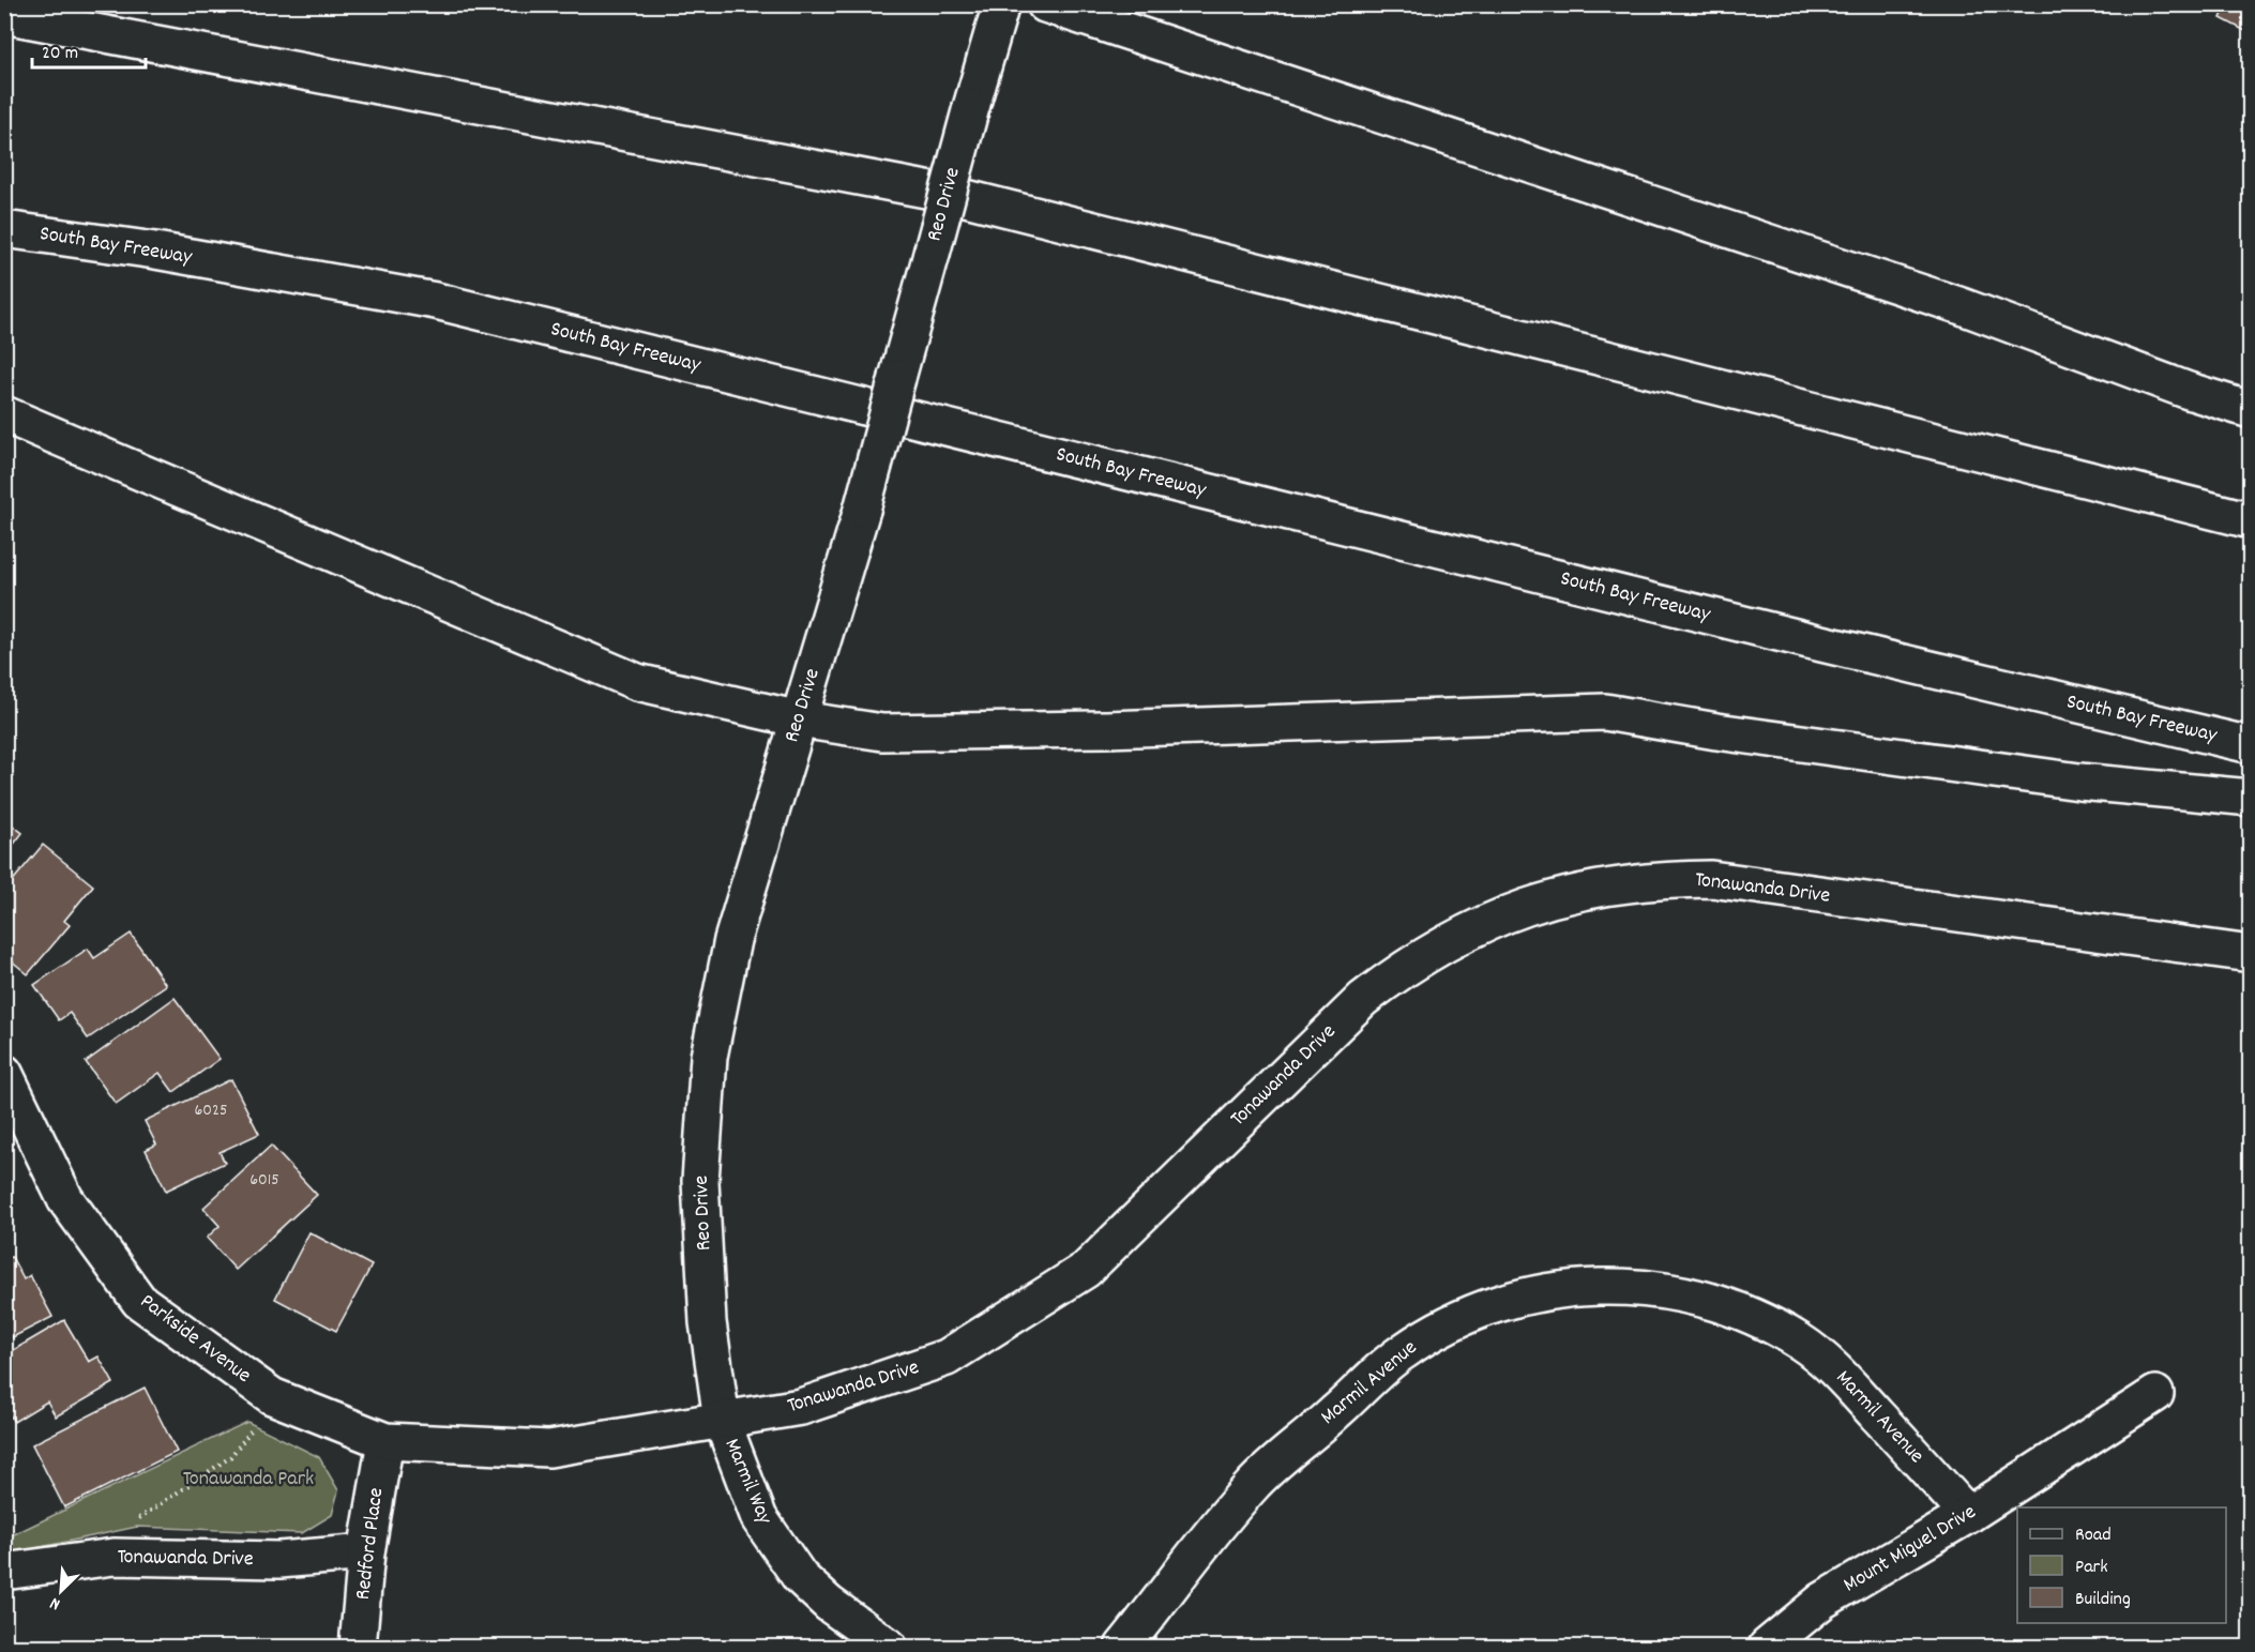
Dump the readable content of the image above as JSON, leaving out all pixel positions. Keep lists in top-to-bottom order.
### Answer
{
  "streets": {
    "main road": [
      "Reo Drive",
      "South Bay Freeway",
      "Tonawanda Drive",
      "Parkside Avenue",
      "Marmil Avenue",
      "Marmil Way",
      "Redford Place",
      "Mount Miguel Drive"
    ]
  },
  "crossings": [
    ["Reo Drive", "Tonawanda Drive"],
    ["Reo Drive", "Marmil Way"],
    ["Tonawanda Drive", "Parkside Avenue"],
    ["Tonawanda Drive", "Marmil Way"],
    ["Tonawanda Drive", "Redford Place"],
    ["Parkside Avenue", "Redford Place"],
    ["Marmil Avenue", "Mount Miguel Drive"]
  ],
  "parks": ["Tonawanda Park"],
  "house_numbers": ["6025", "6015"],
  "legend": ["Road", "Park", "Building"],
  "scale_bar": "20 m",
  "north": "bottom left"
}
